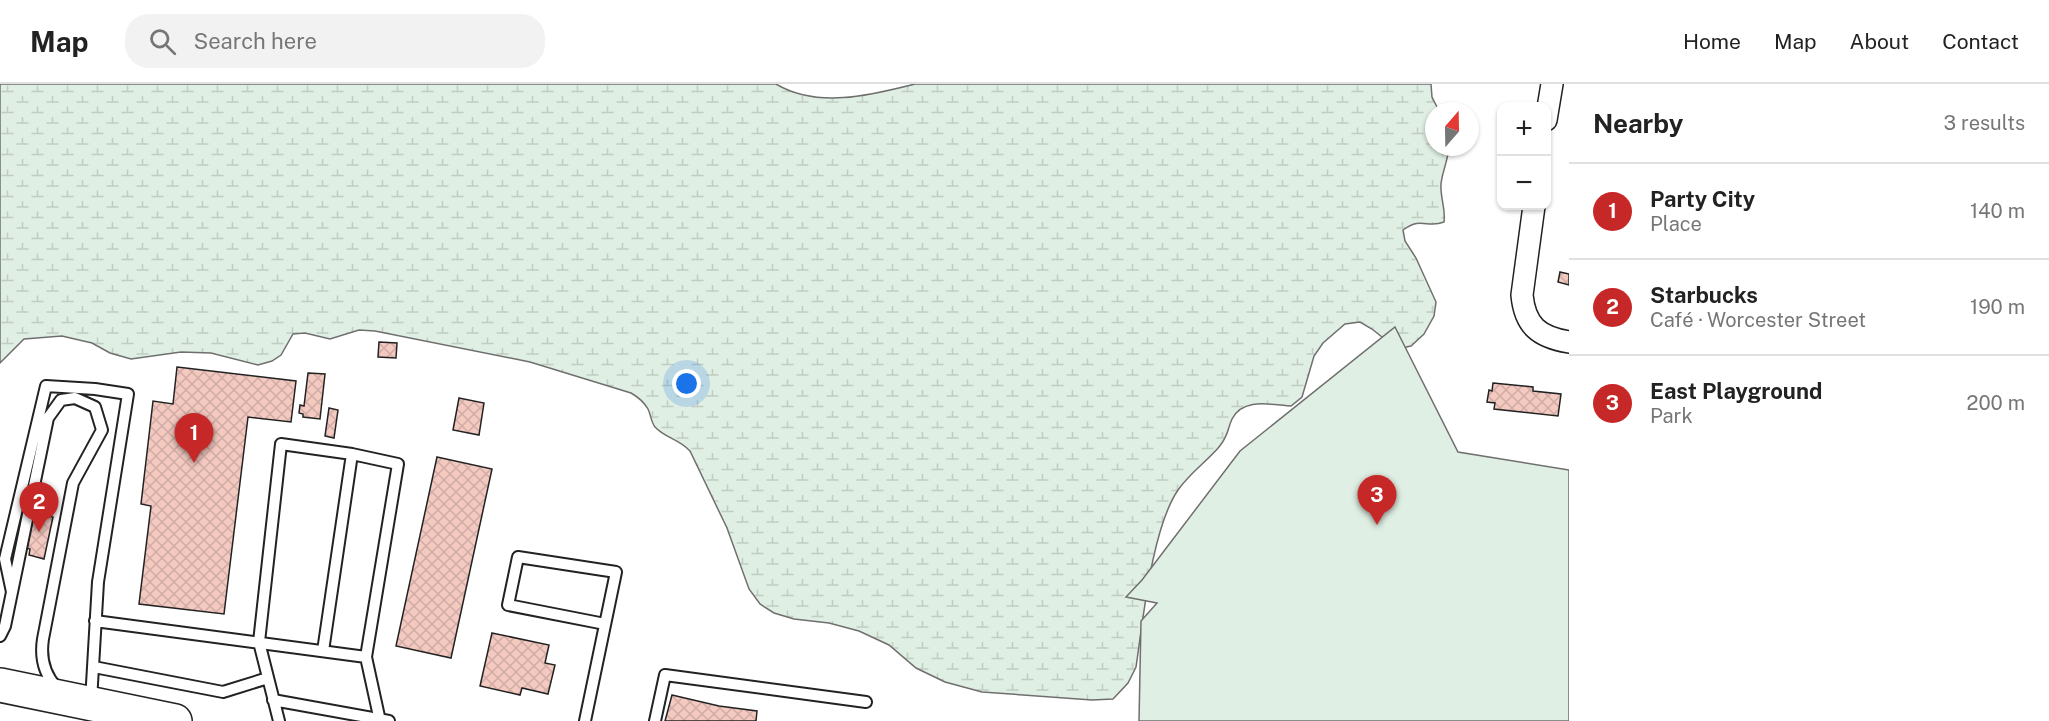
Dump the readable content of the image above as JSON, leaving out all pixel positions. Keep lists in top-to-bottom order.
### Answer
{
  "north": "top",
  "page": {
    "header": "Map",
    "search": "Search here",
    "nav": [
      "Home",
      "Map",
      "About",
      "Contact"
    ],
    "heading": ["Nearby", "3 results"],
    "map_buttons": ["+", "−"],
    "list": [
      {
        "mark": "1",
        "name": "Party City",
        "note": "Place",
        "value": "140 m"
      },
      {
        "mark": "2",
        "name": "Starbucks",
        "note": "Café · Worcester Street",
        "value": "190 m"
      },
      {
        "mark": "3",
        "name": "East Playground",
        "note": "Park",
        "value": "200 m"
      }
    ],
    "pins": ["1", "3", "2"]
  }
}
